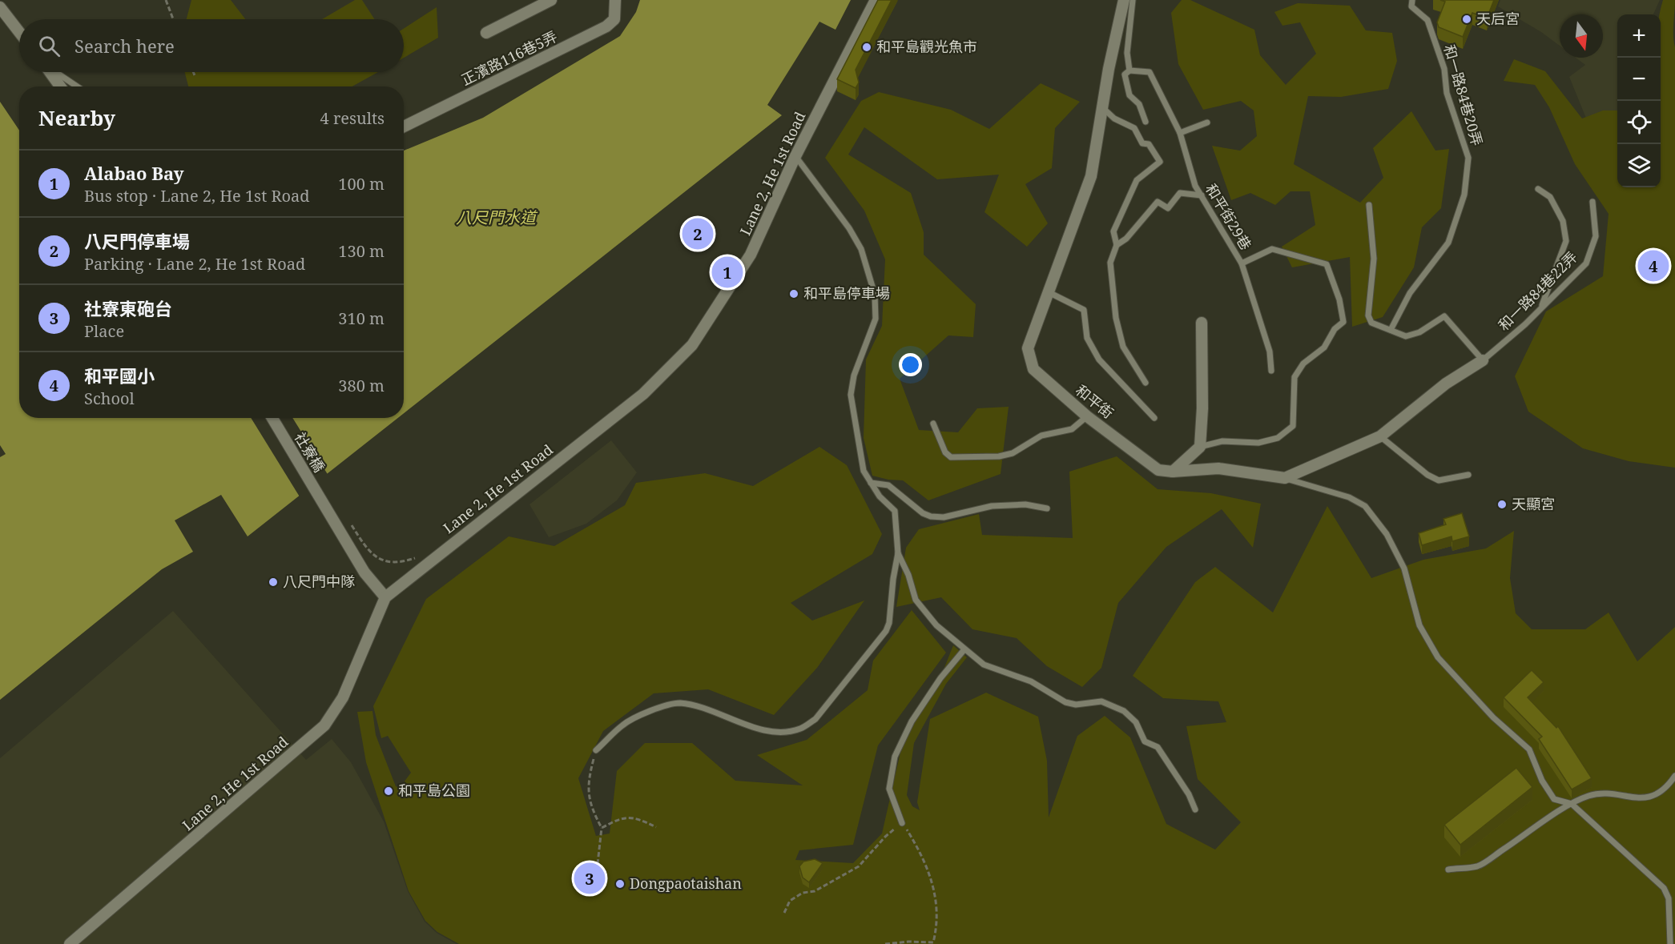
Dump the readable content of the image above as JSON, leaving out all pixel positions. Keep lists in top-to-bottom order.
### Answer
{
  "streets": {
    "street": [
      "正濱路116巷5弄",
      "Lane 2, He 1st Road",
      "和平街",
      "社寮橋"
    ],
    "lane": ["和一路84巷20弄", "和平街29巷", "和一路84巷22弄"]
  },
  "crossings": [
    ["Lane 2, He 1st Road", "社寮橋"]
  ],
  "water": ["八尺門水道"],
  "places": [
    "天后宮",
    "和平島觀光魚市",
    "和平島停車場",
    "天顯宮",
    "八尺門中隊",
    "和平島公園",
    "Dongpaotaishan"
  ],
  "north": "bottom",
  "page": {
    "map_buttons": ["+", "−"],
    "search": "Search here",
    "heading": ["Nearby", "4 results"],
    "list": [
      {
        "mark": "1",
        "name": "Alabao Bay",
        "note": "Bus stop · Lane 2, He 1st Road",
        "value": "100 m"
      },
      {
        "mark": "2",
        "name": "八尺門停車場",
        "note": "Parking · Lane 2, He 1st Road",
        "value": "130 m"
      },
      {
        "mark": "3",
        "name": "社寮東砲台",
        "note": "Place",
        "value": "310 m"
      },
      {
        "mark": "4",
        "name": "和平國小",
        "note": "School",
        "value": "380 m"
      }
    ],
    "pins": [
      "2",
      "4",
      "1",
      "3"
    ]
  }
}
